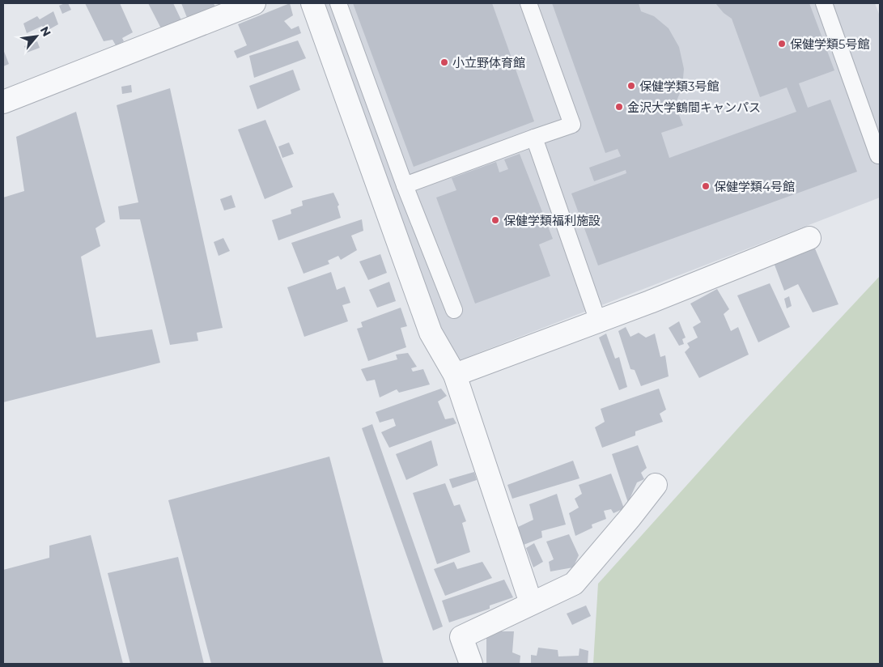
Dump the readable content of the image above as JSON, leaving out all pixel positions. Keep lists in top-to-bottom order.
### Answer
{
  "places": [
    "保健学類5号館",
    "小立野体育館",
    "保健学類3号館",
    "金沢大学鶴間キャンパス",
    "保健学類4号館",
    "保健学類福利施設"
  ],
  "north": "top right"
}
